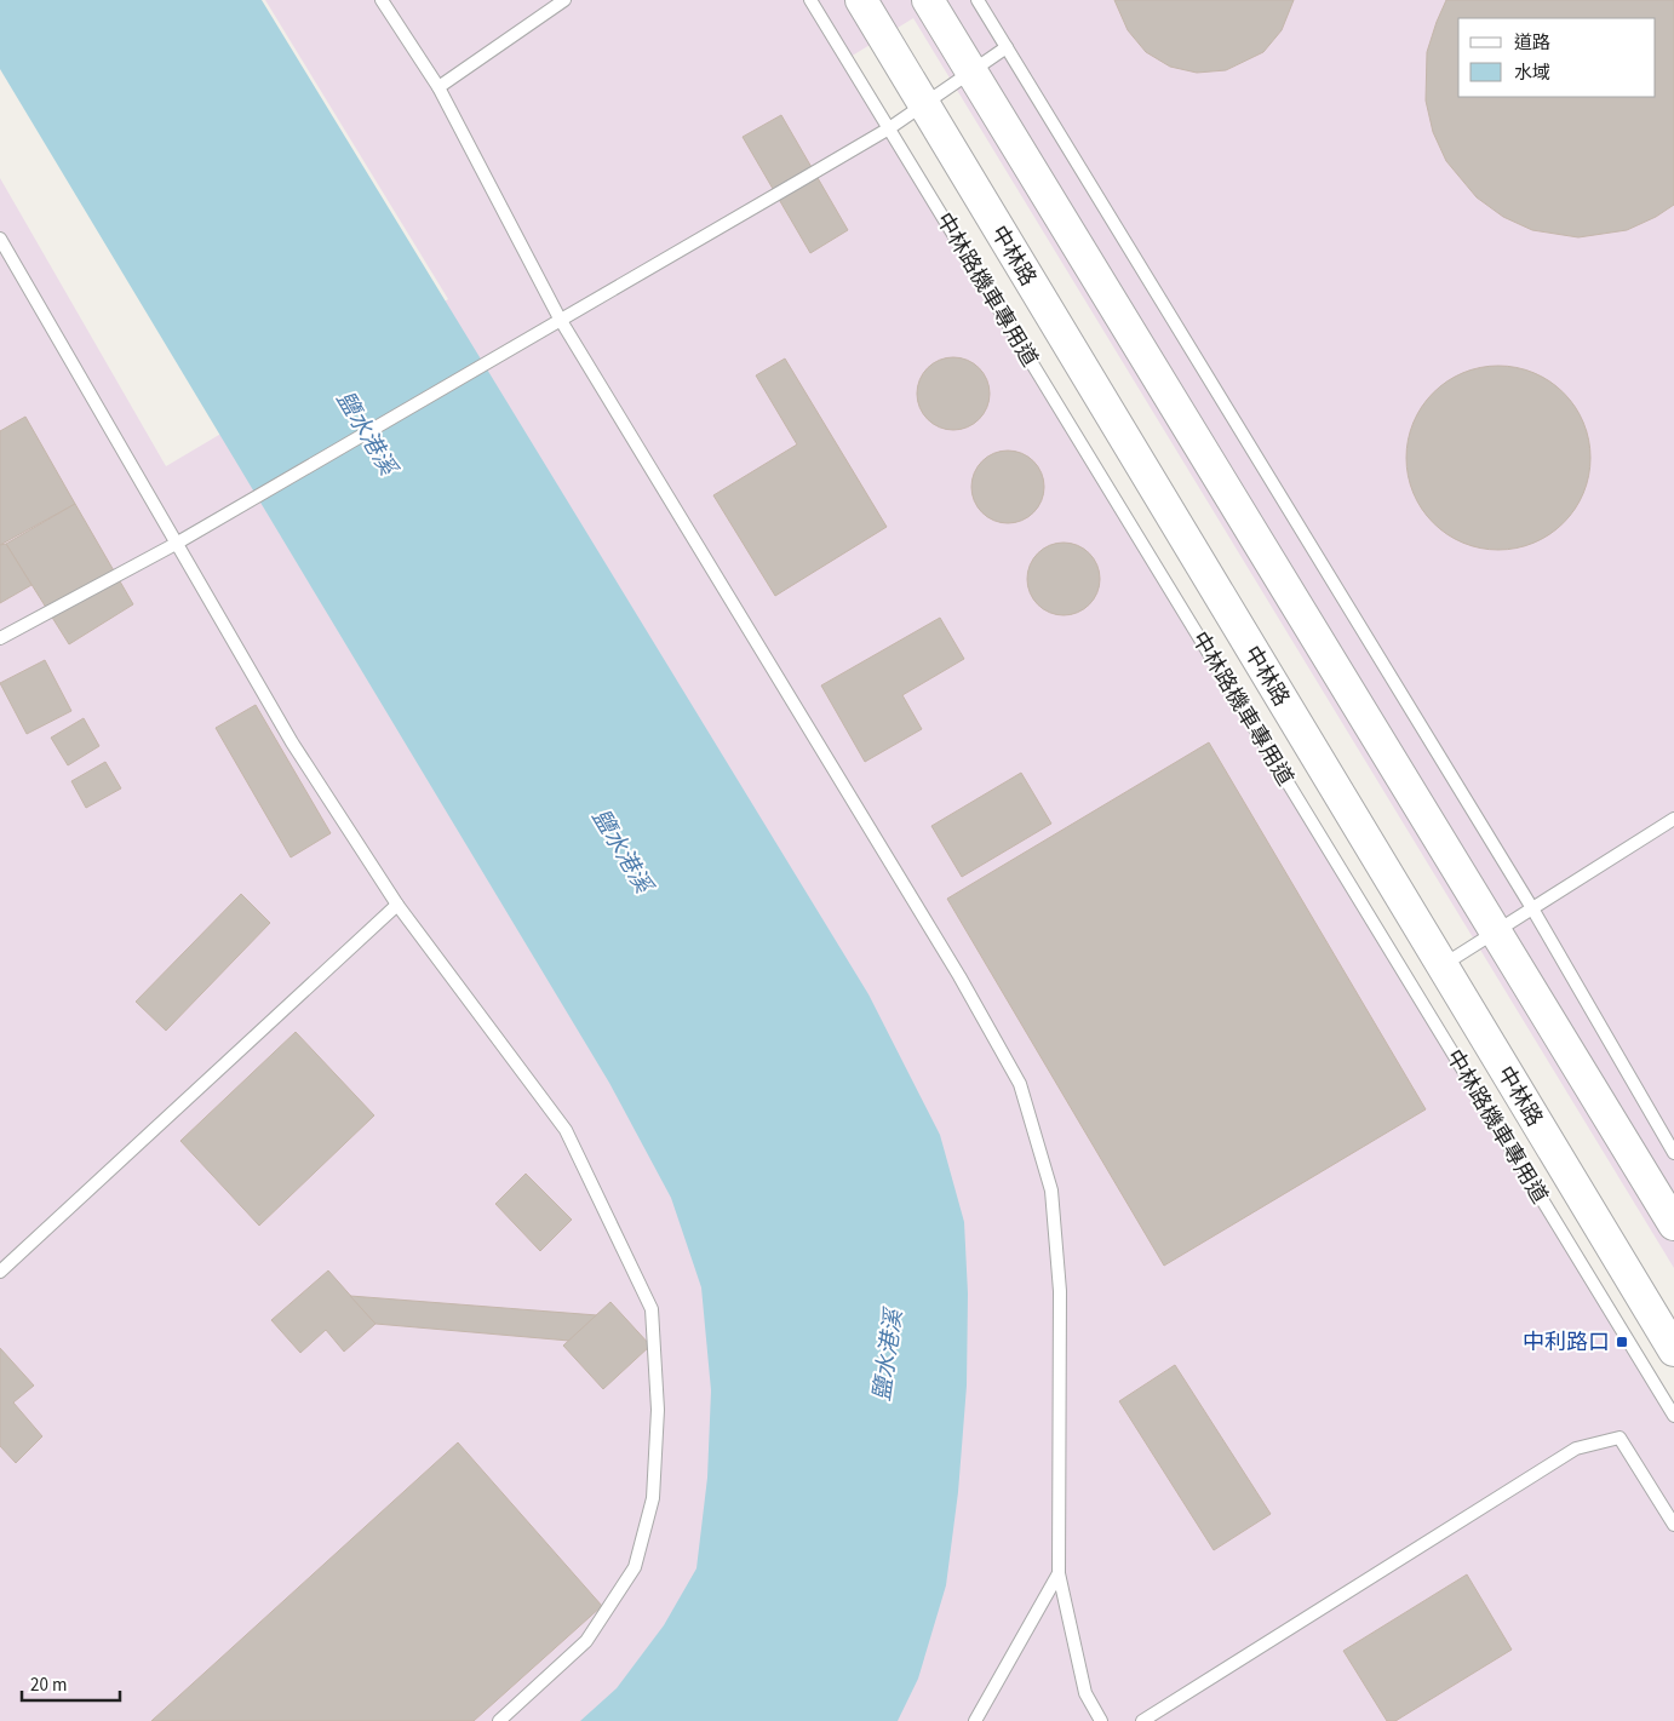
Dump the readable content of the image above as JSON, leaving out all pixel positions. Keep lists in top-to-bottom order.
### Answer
{
  "streets": {
    "street": ["中林路"],
    "lane": ["中林路機車專用道"]
  },
  "water": ["鹽水港溪"],
  "places": {
    "transit": ["中利路口"]
  },
  "legend": ["道路", "水域"],
  "scale_bar": "20 m"
}
